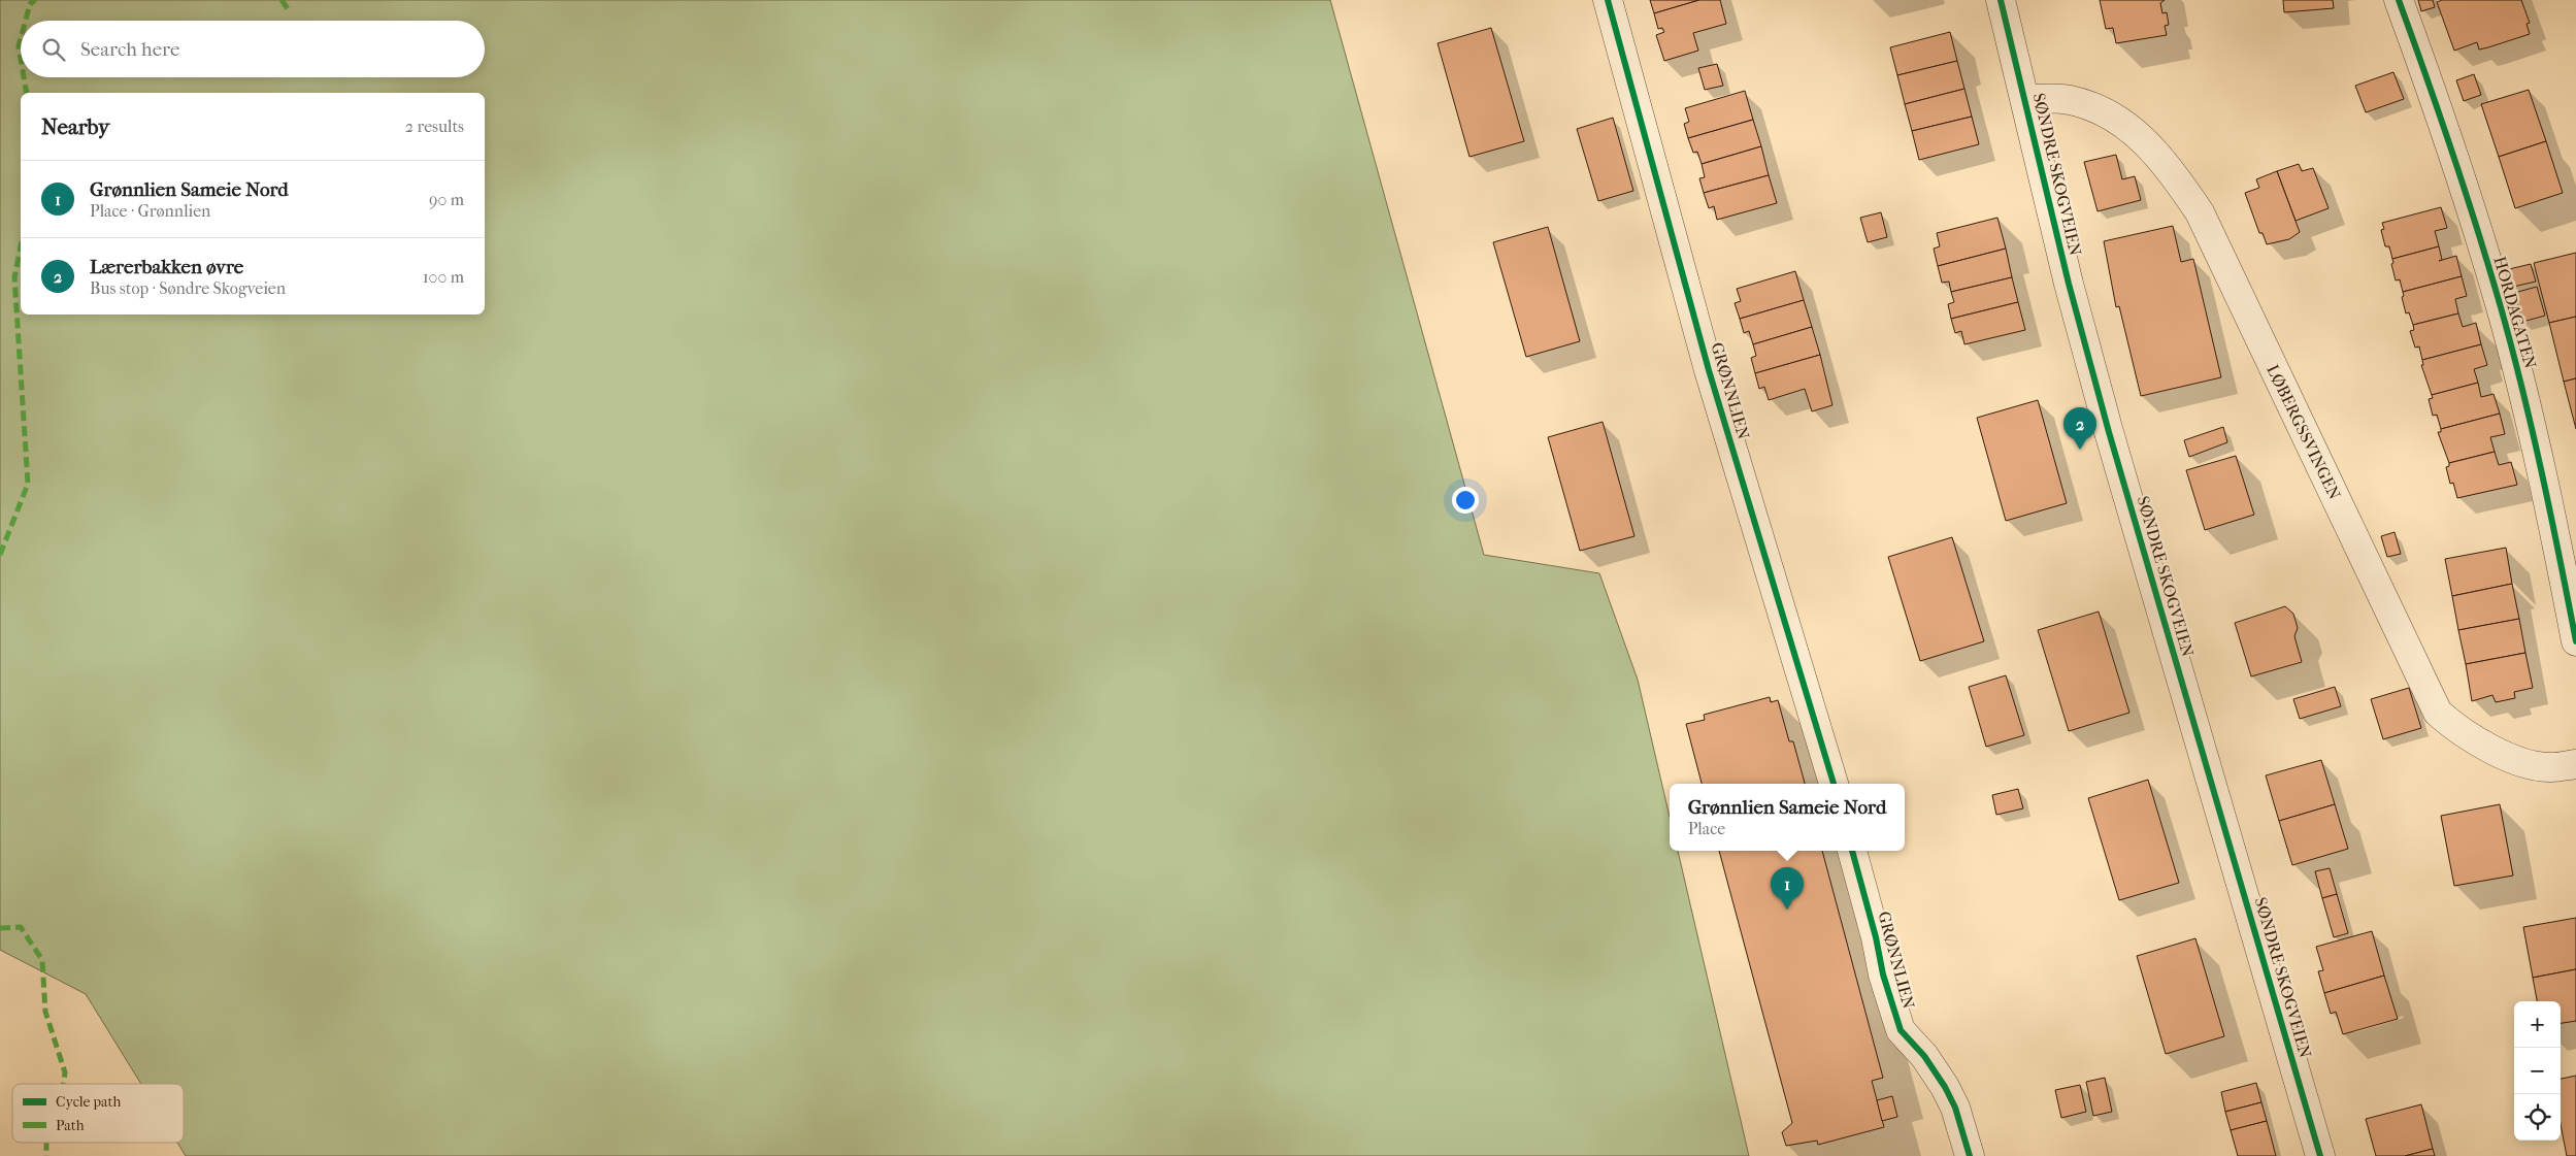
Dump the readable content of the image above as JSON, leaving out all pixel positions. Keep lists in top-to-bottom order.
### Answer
{
  "streets": {
    "street": [
      "SØNDRE SKOGVEIEN",
      "HORDAGATEN",
      "GRØNNLIEN",
      "LØBERGSSVINGEN"
    ]
  },
  "crossings": [
    ["SØNDRE SKOGVEIEN", "LØBERGSSVINGEN"]
  ],
  "legend": ["Cycle path", "Path"],
  "page": {
    "search": "Search here",
    "heading": ["Nearby", "2 results"],
    "list": [
      {
        "mark": "1",
        "name": "Grønnlien Sameie Nord",
        "note": "Place · Grønnlien",
        "value": "90 m"
      },
      {
        "mark": "2",
        "name": "Lærerbakken øvre",
        "note": "Bus stop · Søndre Skogveien",
        "value": "100 m"
      }
    ],
    "pins": ["2", "1"],
    "popup": ["Grønnlien Sameie Nord", "Place"],
    "map_buttons": ["+", "−"]
  }
}
